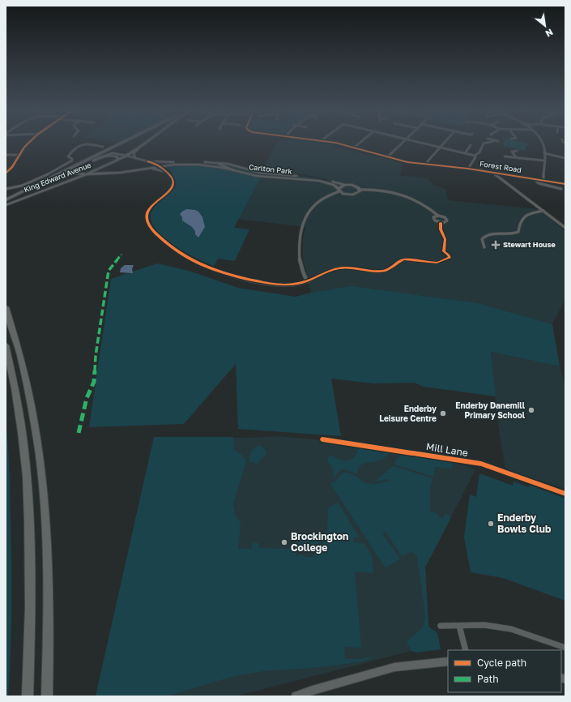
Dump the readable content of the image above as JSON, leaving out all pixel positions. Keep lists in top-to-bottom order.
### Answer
{
  "streets": {
    "street": [
      "Forest Road",
      "Carlton Park",
      "King Edward Avenue",
      "Mill Lane"
    ]
  },
  "crossings": [
    ["Carlton Park", "King Edward Avenue"]
  ],
  "places": {
    "health": ["Stewart House"],
    "other": [
      "Enderby Danemill Primary School",
      "Enderby Leisure Centre",
      "Enderby Bowls Club",
      "Brockington College"
    ]
  },
  "legend": ["Cycle path", "Path"],
  "north": "bottom right"
}
